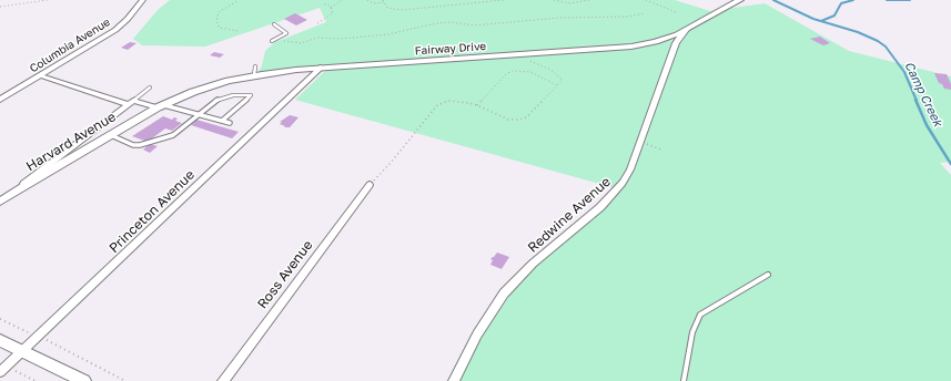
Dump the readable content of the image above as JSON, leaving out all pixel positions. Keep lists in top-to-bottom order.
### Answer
{
  "streets": {
    "street": [
      "Columbia Avenue",
      "Fairway Drive",
      "Harvard Avenue",
      "Princeton Avenue",
      "Redwine Avenue",
      "Ross Avenue"
    ]
  },
  "crossings": [
    ["Fairway Drive", "Harvard Avenue"],
    ["Fairway Drive", "Princeton Avenue"],
    ["Fairway Drive", "Redwine Avenue"]
  ],
  "water": ["Camp Creek"]
}
